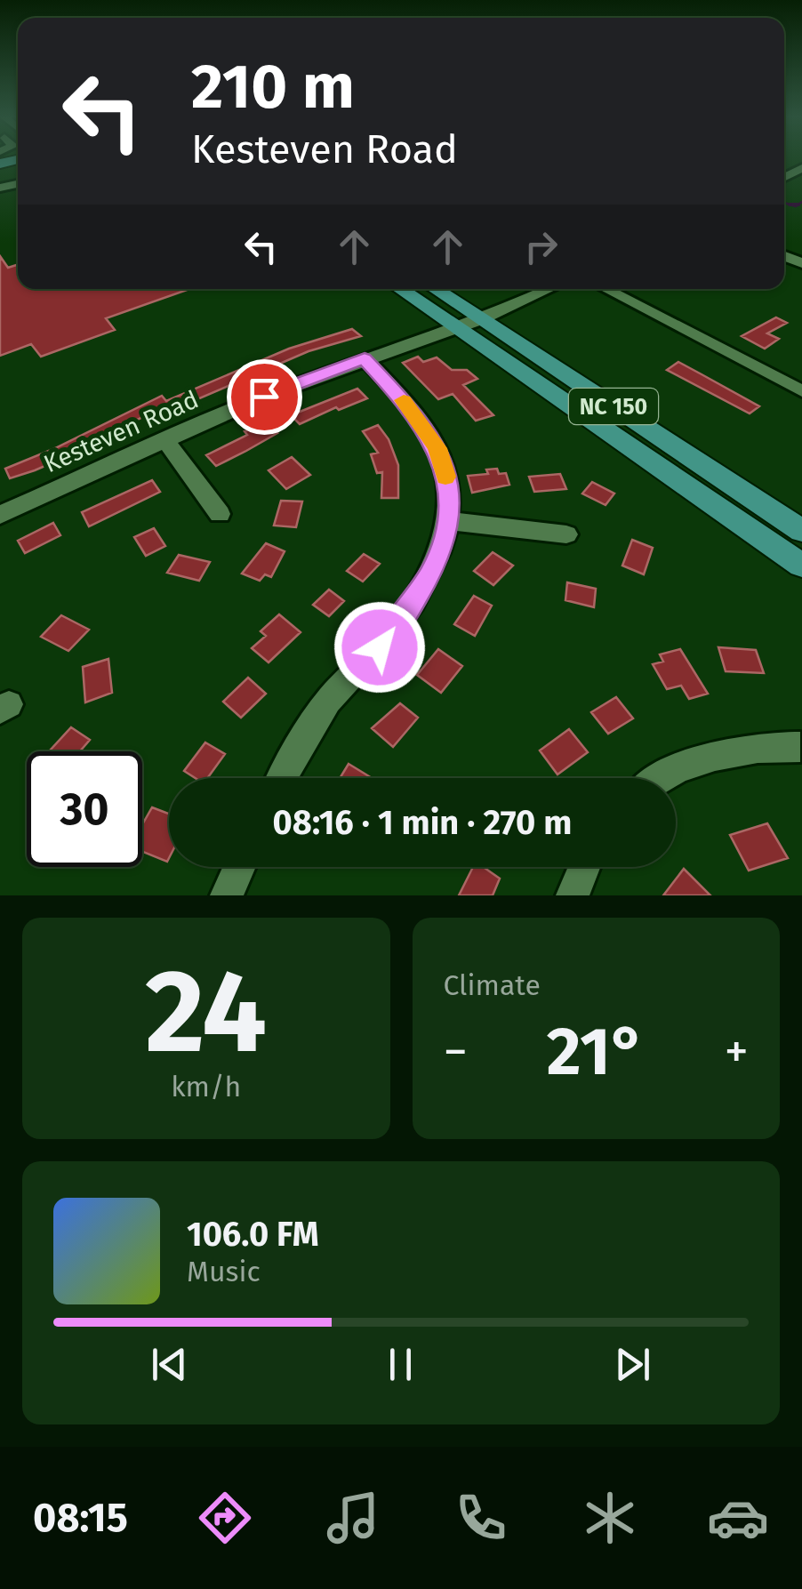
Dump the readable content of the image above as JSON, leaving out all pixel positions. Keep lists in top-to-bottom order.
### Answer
{
  "streets": {
    "main road": ["NC 150"],
    "street": ["Kesteven Road"]
  },
  "crossings": [
    ["NC 150", "Kesteven Road"]
  ],
  "page": {
    "turn": ["210 m", "Kesteven Road"],
    "limit": "30",
    "trip": "08:16 · 1 min · 270 m",
    "tile": [
      ["24", "km/h"],
      "Climate"
    ],
    "heat": ["−", "21°", "+"],
    "song": ["106.0 FM", "Music"],
    "tabs": "08:15"
  }
}
